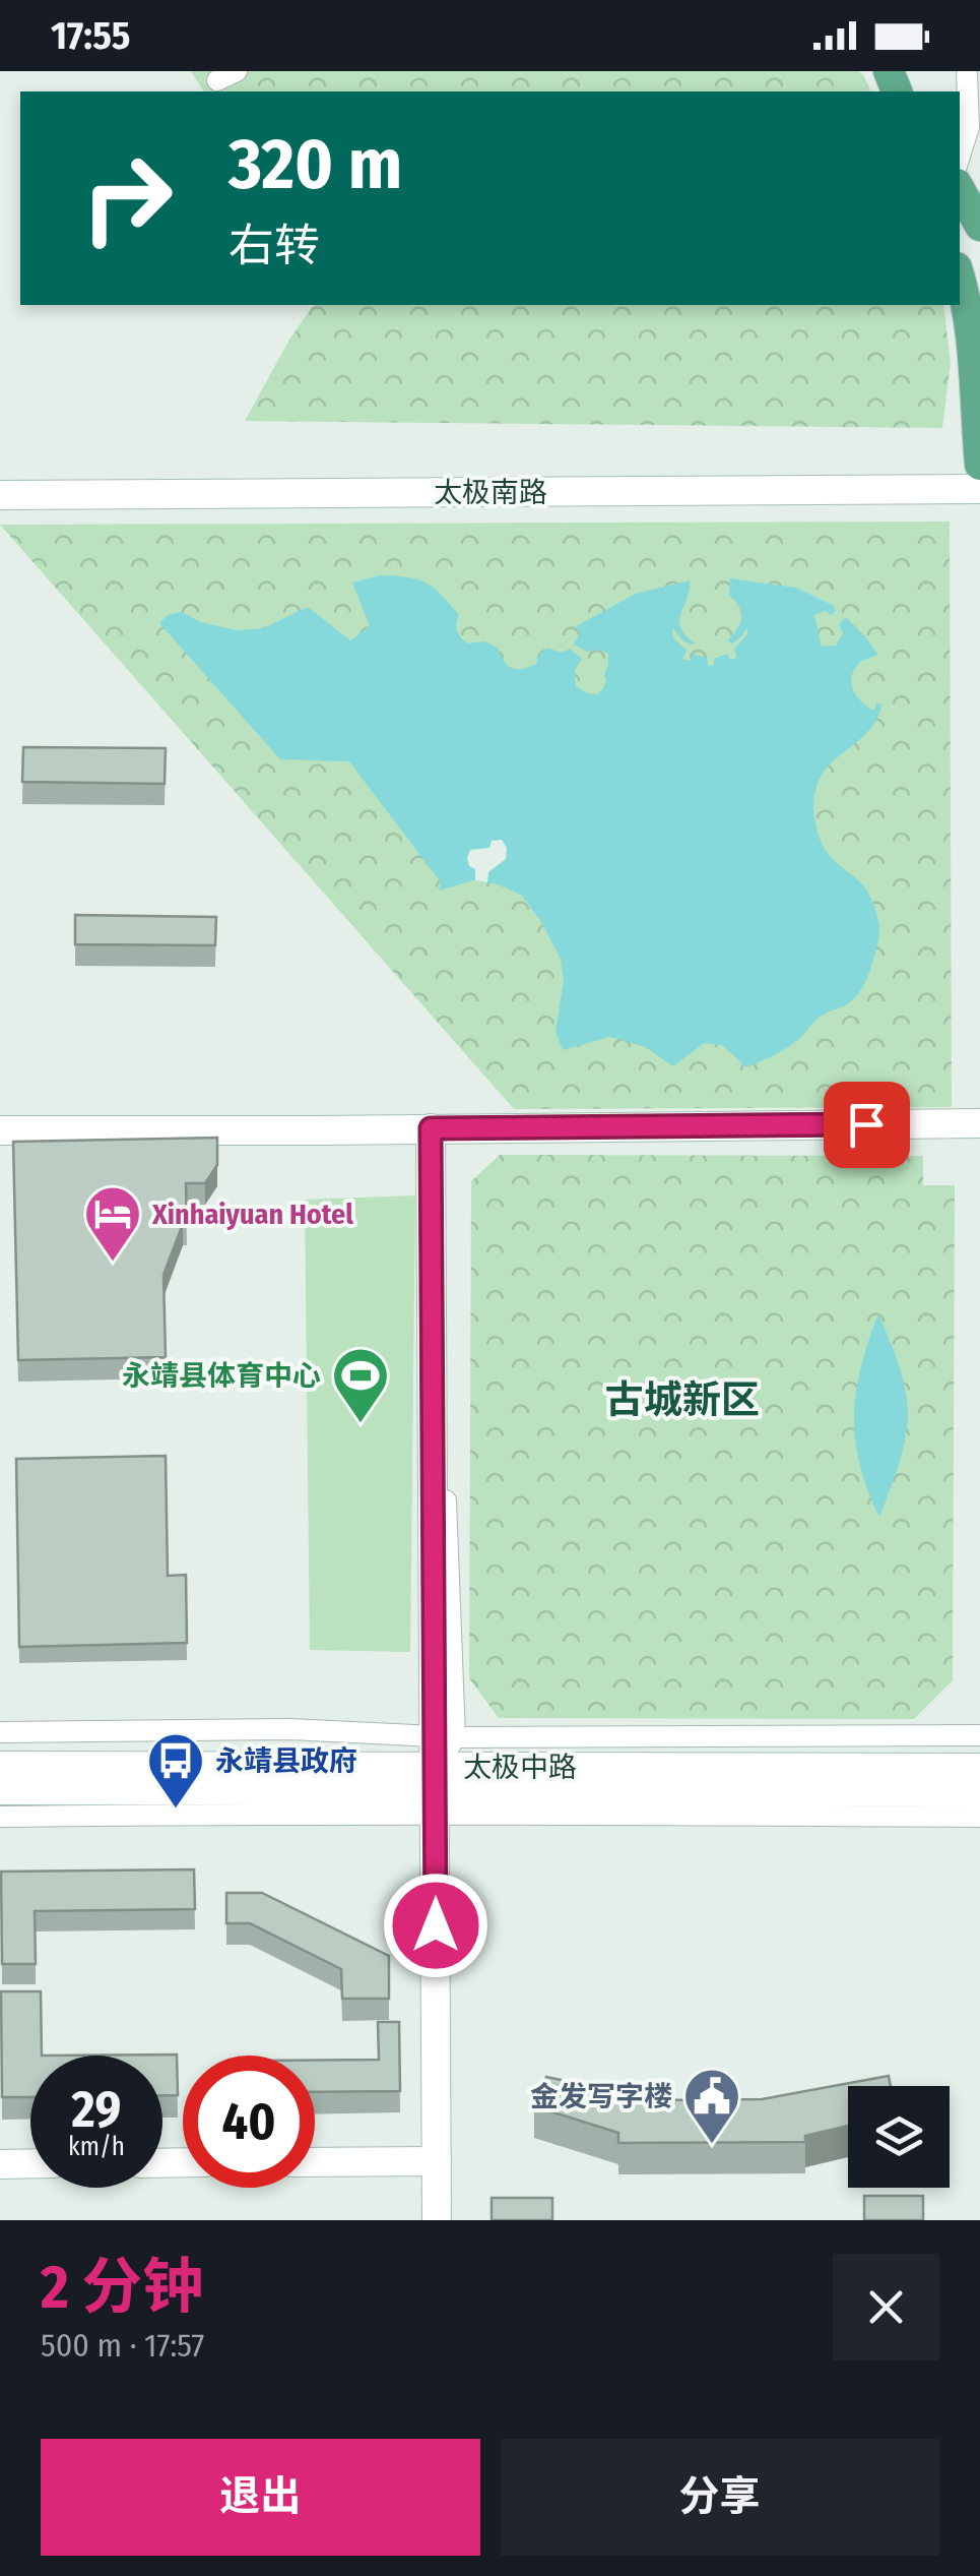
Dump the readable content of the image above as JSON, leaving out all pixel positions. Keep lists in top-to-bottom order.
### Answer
{
  "streets": {
    "main road": ["太极南路", "太极中路"]
  },
  "districts": ["古城新区"],
  "places": {
    "hotel": ["Xinhaiyuan Hotel"],
    "sports": ["永靖县体育中心"],
    "bus stop": ["永靖县政府"],
    "public building": ["金发写字楼"]
  },
  "page": {
    "status": "17:55",
    "turn": ["320 m", "右转"],
    "speed": "29 km/h",
    "limit": "40",
    "heading": ["2 分钟", "500 m · 17:57"],
    "buttons": ["退出", "分享"]
  }
}
